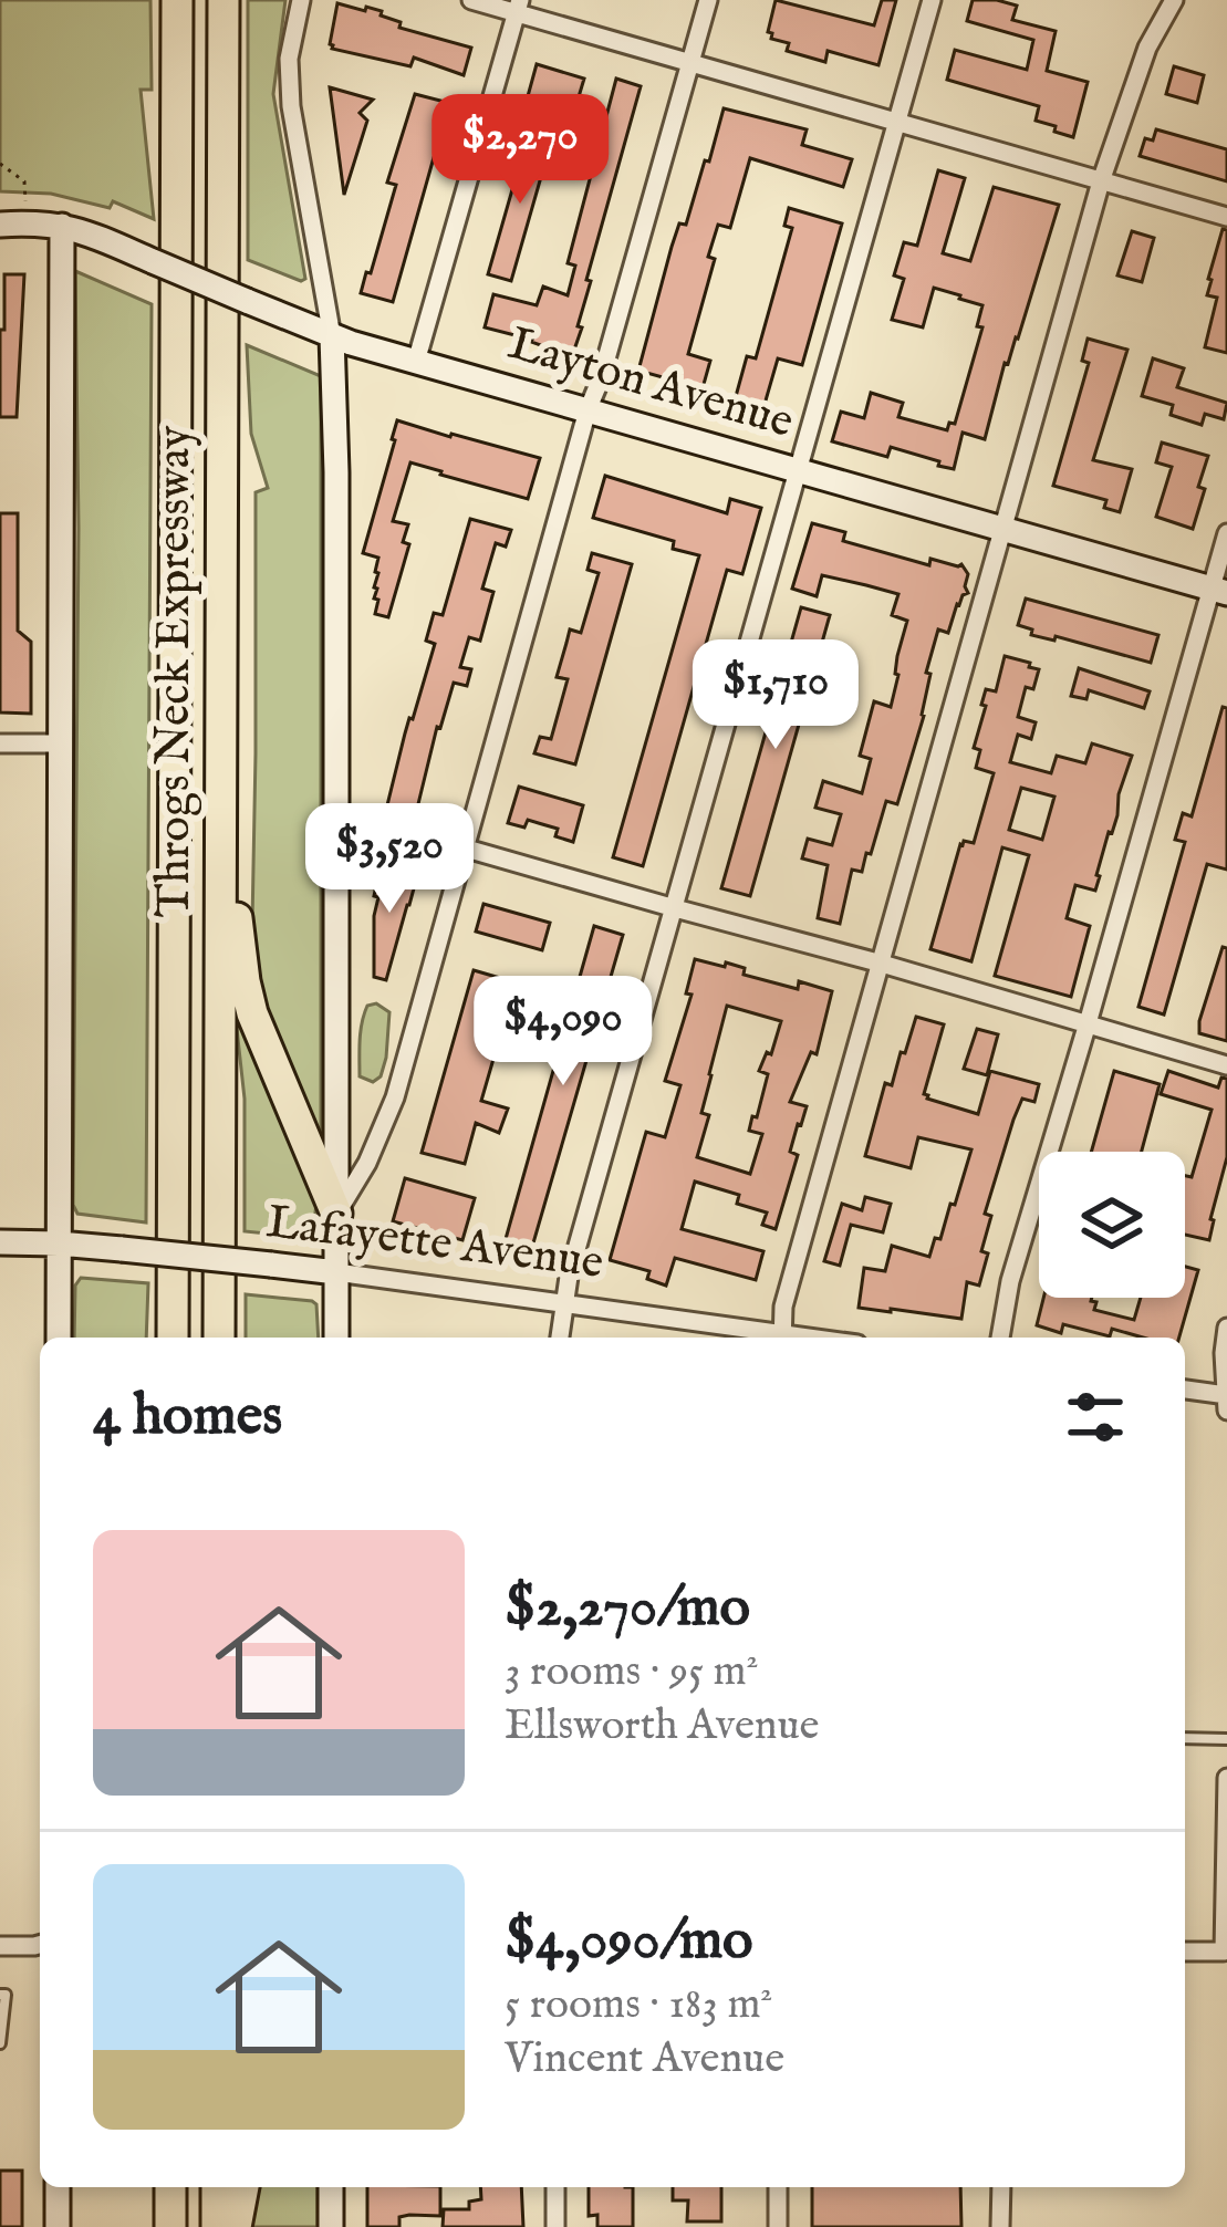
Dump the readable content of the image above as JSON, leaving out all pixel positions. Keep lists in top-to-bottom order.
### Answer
{
  "streets": {
    "highway": ["Throgs Neck Expressway"],
    "street": ["Layton Avenue", "Lafayette Avenue"]
  },
  "page": {
    "price": [
      "$2,270",
      "$1,710",
      "$3,520",
      "$4,090"
    ],
    "heading": "4 homes",
    "list": [
      {
        "name": "$2,270/mo",
        "note": "3 rooms · 95 m² · Ellsworth Avenue"
      },
      {
        "name": "$4,090/mo",
        "note": "5 rooms · 183 m² · Vincent Avenue"
      }
    ]
  }
}
